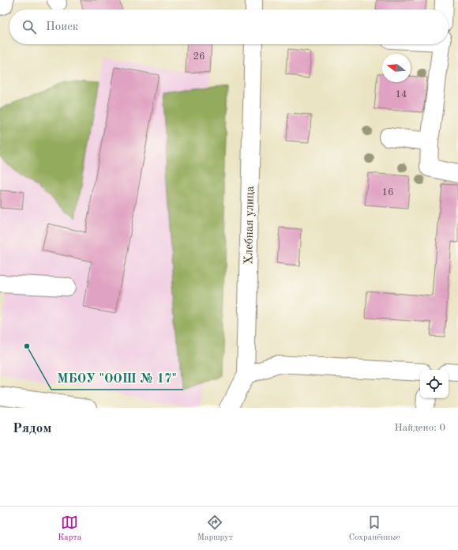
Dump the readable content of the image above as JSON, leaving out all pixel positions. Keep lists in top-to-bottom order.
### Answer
{
  "streets": {
    "street": ["Хлебная улица"]
  },
  "places": ["МБОУ \"ООШ № 17\""],
  "house_numbers": ["26", "14", "16"],
  "north": "left",
  "page": {
    "search": "Поиск",
    "heading": ["Рядом", "Найдено: 0"],
    "nav": ["Карта", "Маршрут", "Сохранённые"]
  }
}
